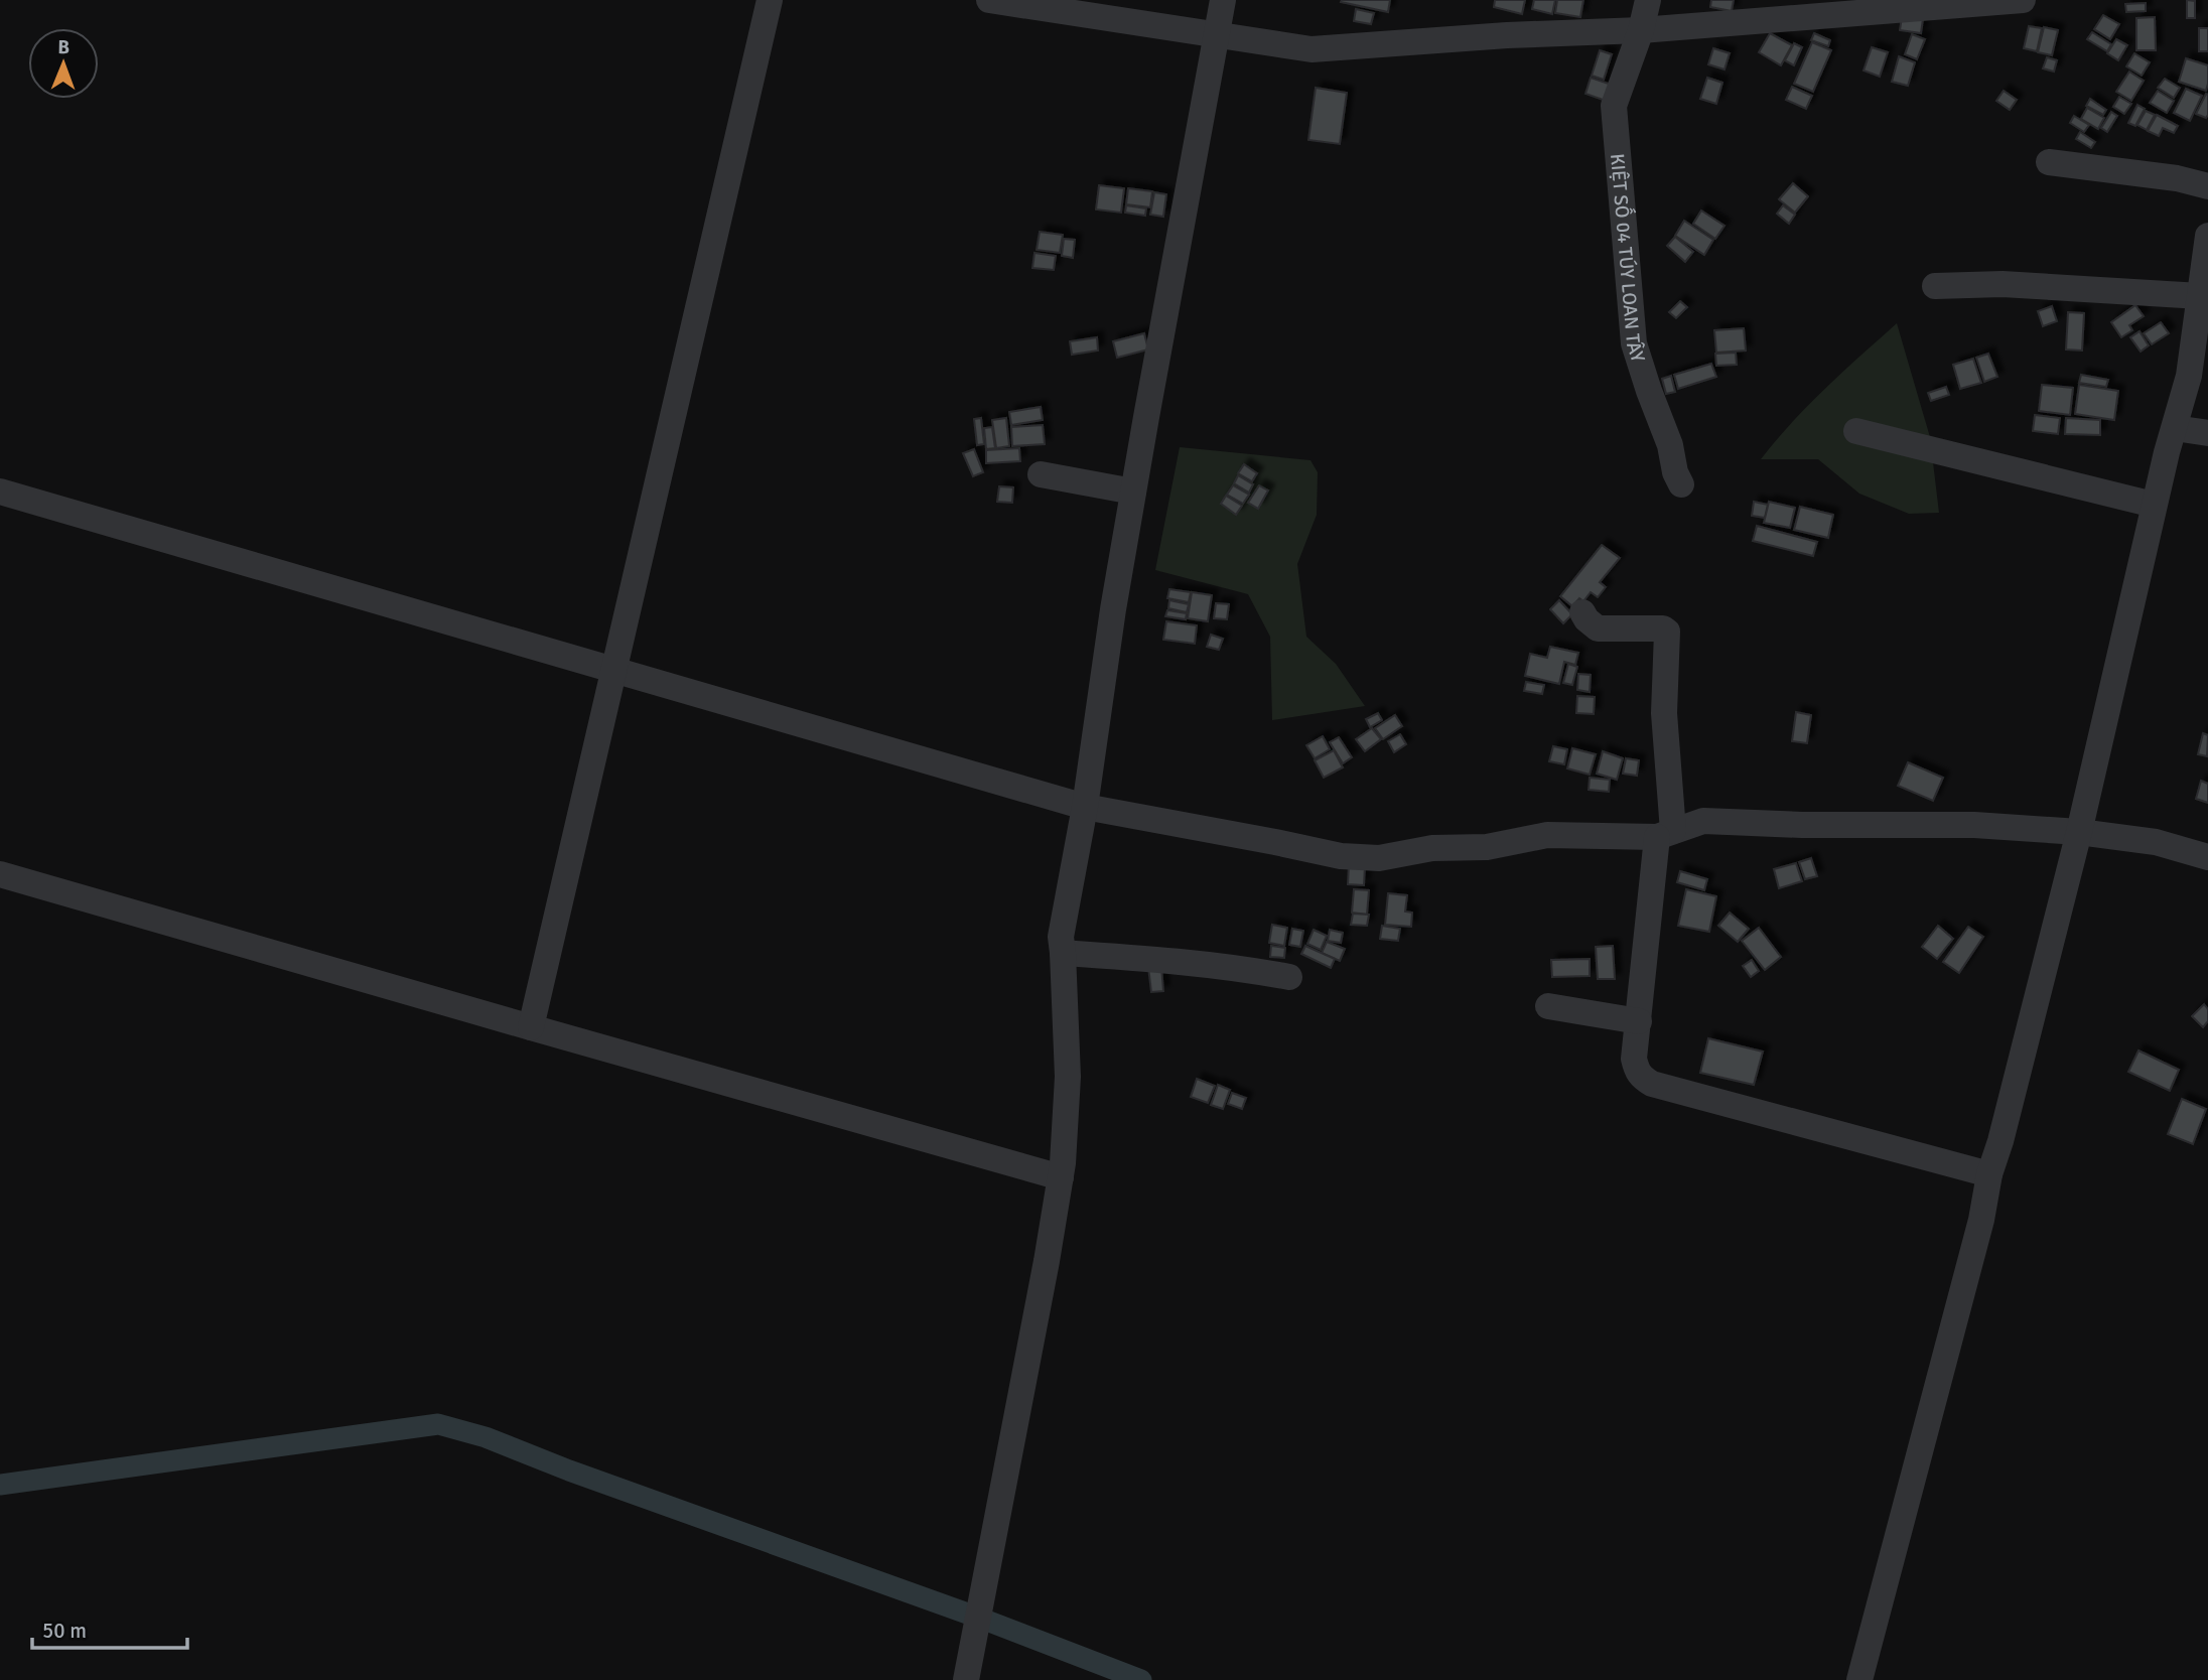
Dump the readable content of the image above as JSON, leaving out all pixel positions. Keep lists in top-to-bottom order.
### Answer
{
  "streets": {
    "street": ["KIỆT SỐ 04 TÚY LOAN TÂY"]
  },
  "scale_bar": "50 m",
  "north": "top"
}
